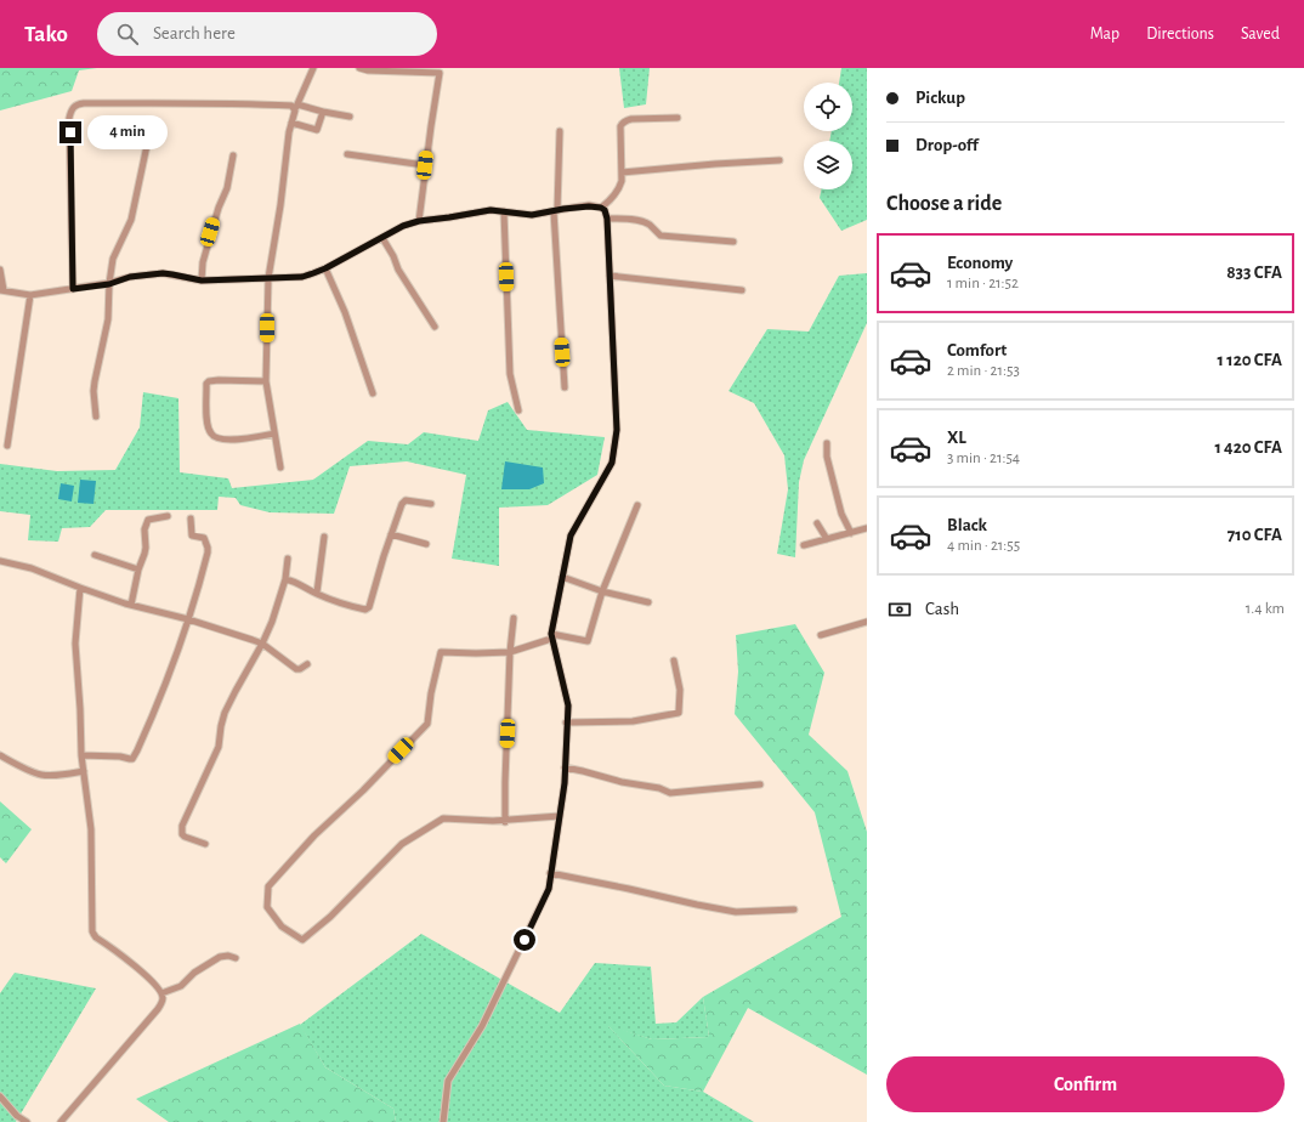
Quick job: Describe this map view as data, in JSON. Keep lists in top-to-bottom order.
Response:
{
  "page": {
    "header": "Tako",
    "search": "Search here",
    "nav": ["Map", "Directions", "Saved"],
    "banner": ["Pickup", "Drop-off"],
    "bubble": "4 min",
    "heading": "Choose a ride",
    "list": [
      {
        "name": "Economy",
        "note": "1 min · 21:52",
        "value": "833 CFA"
      },
      {
        "name": "Comfort",
        "note": "2 min · 21:53",
        "value": "1 120 CFA"
      },
      {
        "name": "XL",
        "note": "3 min · 21:54",
        "value": "1 420 CFA"
      },
      {
        "name": "Black",
        "note": "4 min · 21:55",
        "value": "710 CFA"
      }
    ],
    "pay": ["Cash", "1.4 km"],
    "buttons": "Confirm"
  }
}
